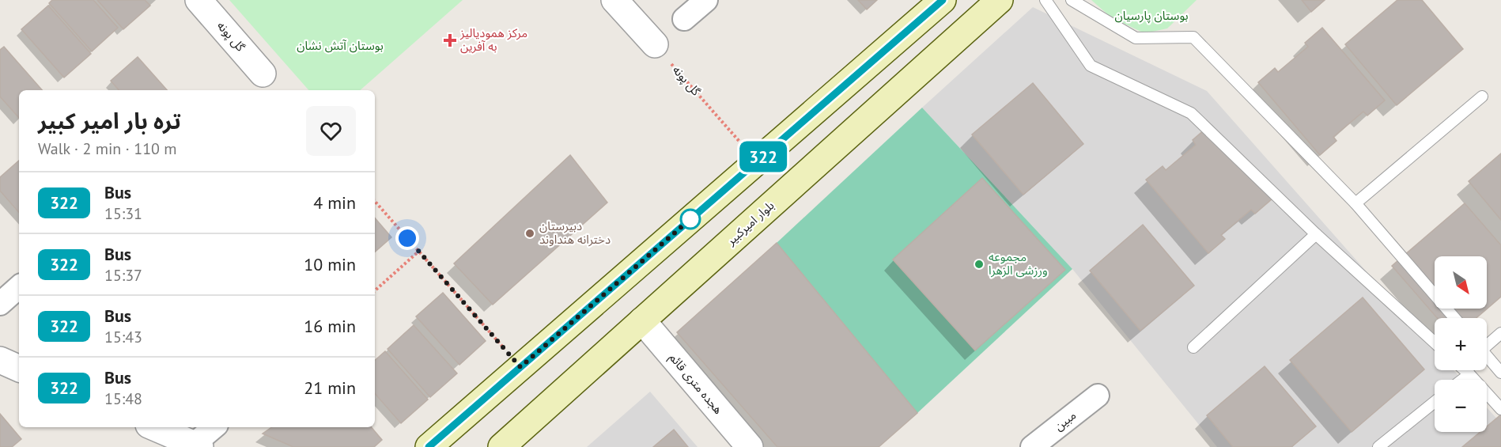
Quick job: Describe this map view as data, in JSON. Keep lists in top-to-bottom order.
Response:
{
  "streets": {
    "main road": ["بلوار امیرکبیر"],
    "street": ["گل پونه", "هجده متری قائم", "مبین"]
  },
  "crossings": [
    ["بلوار امیرکبیر", "هجده متری قائم"]
  ],
  "parks": ["بوستان پارسیان", "بوستان آتش نشان"],
  "places": {
    "health": ["مرکز همودیالیز به آفرین"],
    "other": ["دبیرستان دخترانه هنداوند", "مجموعه ورزشی الزهرا"]
  },
  "lines": ["bus line 322"],
  "north": "bottom right",
  "page": {
    "on_map": "322",
    "heading": ["تره بار امیر کبیر", "Walk · 2 min · 110 m"],
    "list": [
      {
        "mark": "322",
        "name": "Bus",
        "note": "15:31",
        "value": "4 min"
      },
      {
        "mark": "322",
        "name": "Bus",
        "note": "15:37",
        "value": "10 min"
      },
      {
        "mark": "322",
        "name": "Bus",
        "note": "15:43",
        "value": "16 min"
      },
      {
        "mark": "322",
        "name": "Bus",
        "note": "15:48",
        "value": "21 min"
      }
    ],
    "map_buttons": ["+", "−"]
  }
}
